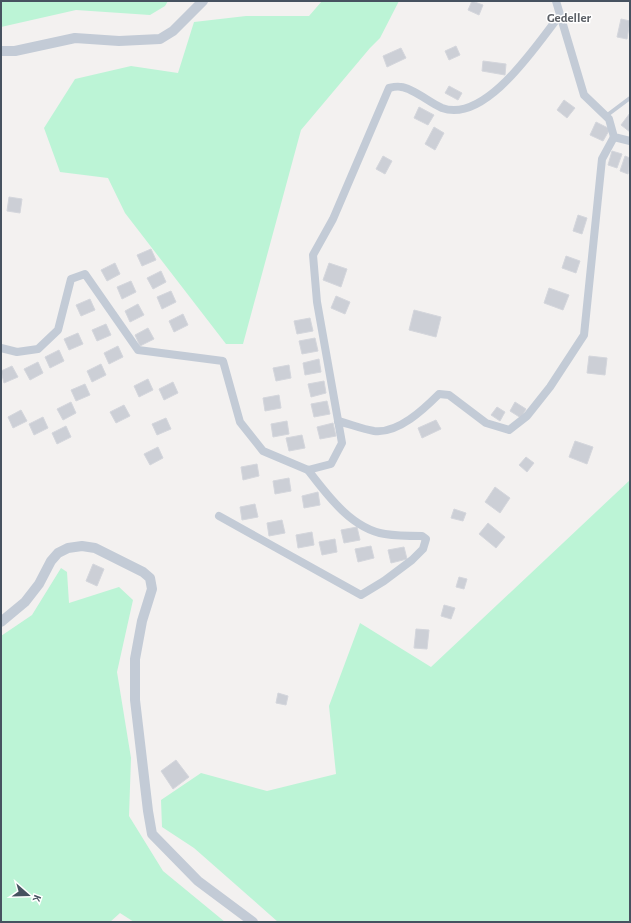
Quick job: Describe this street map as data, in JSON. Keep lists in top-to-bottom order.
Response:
{
  "districts": ["Gedeller"],
  "north": "right"
}
